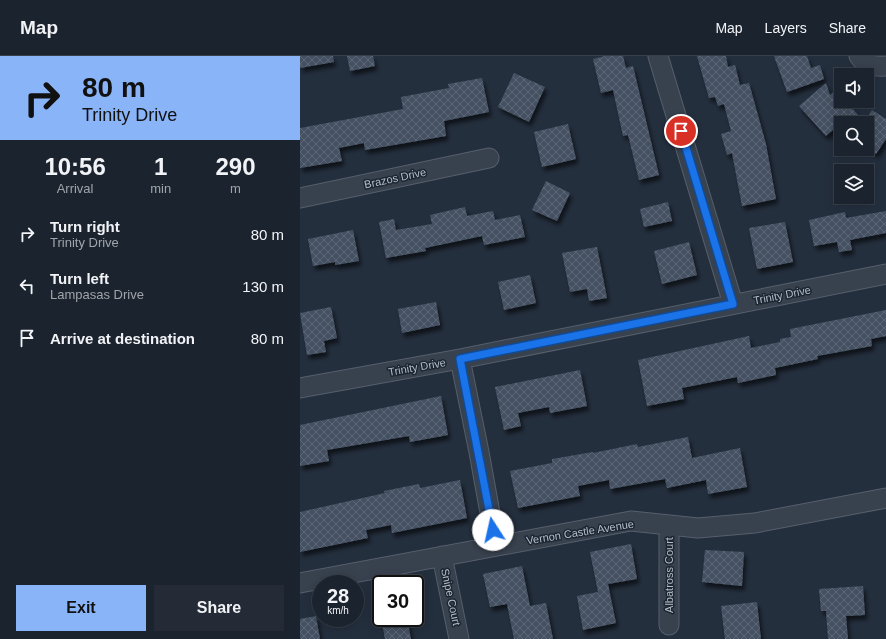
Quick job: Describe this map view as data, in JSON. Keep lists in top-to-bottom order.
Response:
{
  "streets": {
    "street": [
      "Brazos Drive",
      "Trinity Drive",
      "Vernon Castle Avenue",
      "Albatross Court",
      "Snipe Court"
    ]
  },
  "crossings": [
    ["Vernon Castle Avenue", "Albatross Court"],
    ["Vernon Castle Avenue", "Snipe Court"]
  ],
  "page": {
    "header": "Map",
    "nav": ["Map", "Layers", "Share"],
    "turn": ["80 m", "Trinity Drive"],
    "eta": [
      "10:56",
      "Arrival",
      "1",
      "min",
      "290",
      "m"
    ],
    "list": [
      {
        "name": "Turn right",
        "note": "Trinity Drive",
        "value": "80 m"
      },
      {
        "name": "Turn left",
        "note": "Lampasas Drive",
        "value": "130 m"
      },
      {
        "name": "Arrive at destination",
        "value": "80 m"
      }
    ],
    "speed": "28 km/h",
    "limit": "30",
    "buttons": ["Exit", "Share"]
  }
}
